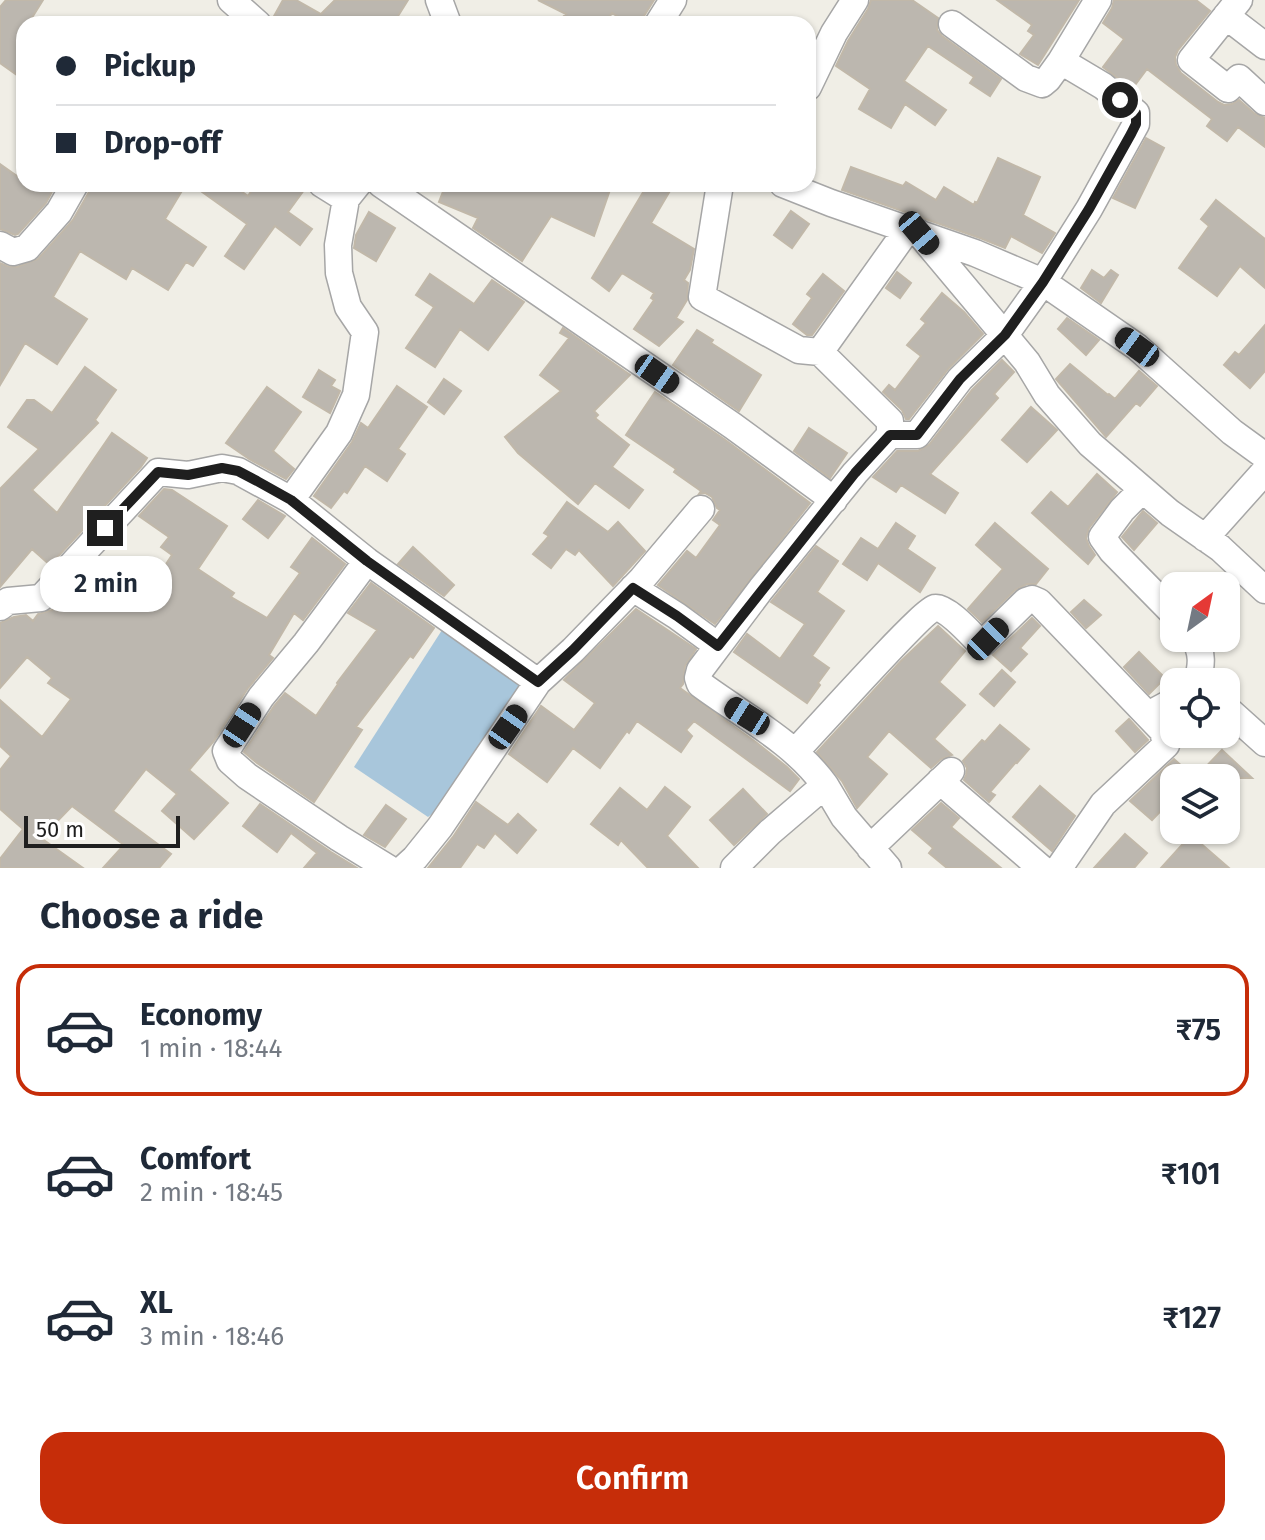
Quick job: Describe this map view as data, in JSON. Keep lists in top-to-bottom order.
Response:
{
  "scale_bar": "50 m",
  "north": "top right",
  "page": {
    "banner": ["Pickup", "Drop-off"],
    "bubble": "2 min",
    "scale": "50 m",
    "heading": "Choose a ride",
    "list": [
      {
        "name": "Economy",
        "note": "1 min · 18:44",
        "value": "₹75"
      },
      {
        "name": "Comfort",
        "note": "2 min · 18:45",
        "value": "₹101"
      },
      {
        "name": "XL",
        "note": "3 min · 18:46",
        "value": "₹127"
      }
    ],
    "buttons": "Confirm"
  }
}
